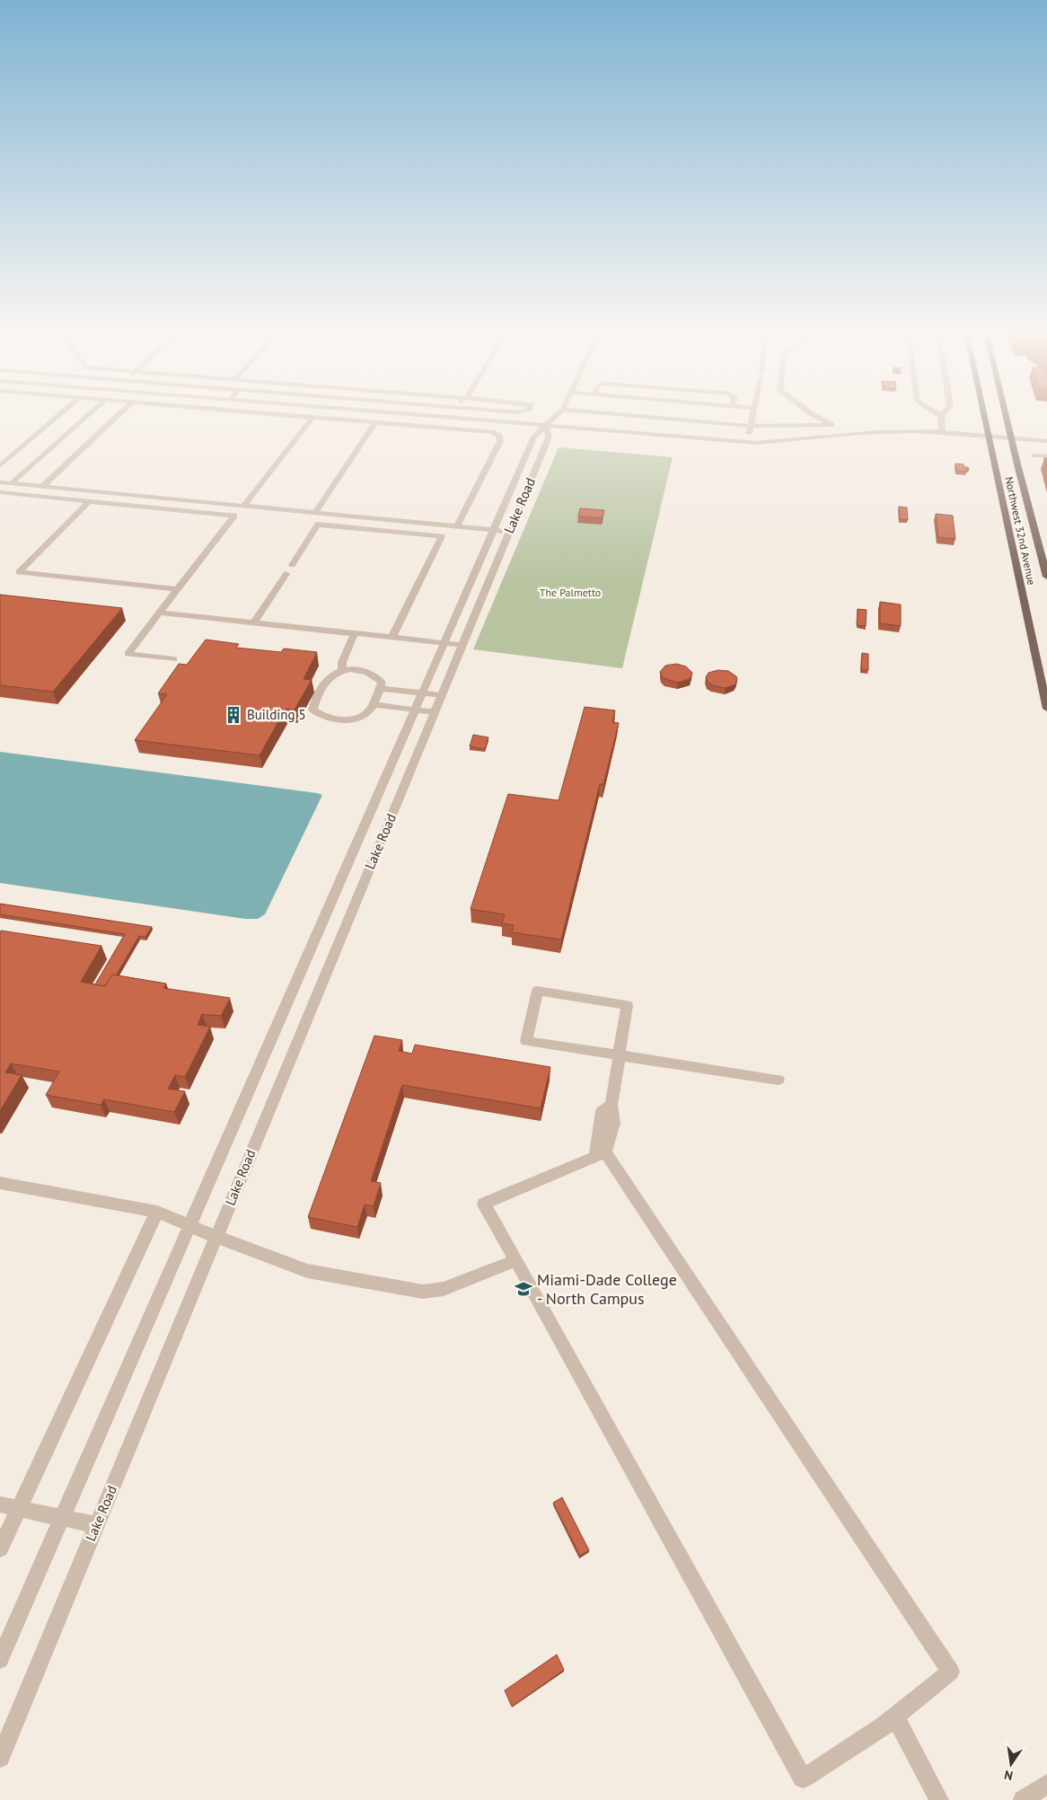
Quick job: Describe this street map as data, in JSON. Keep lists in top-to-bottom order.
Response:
{
  "streets": {
    "main road": ["Northwest 32nd Avenue"],
    "street": ["Lake Road"]
  },
  "parks": ["The Palmetto"],
  "places": {
    "building": ["Building 5"],
    "school or university": ["Miami-Dade College - North Campus"]
  },
  "north": "bottom"
}
